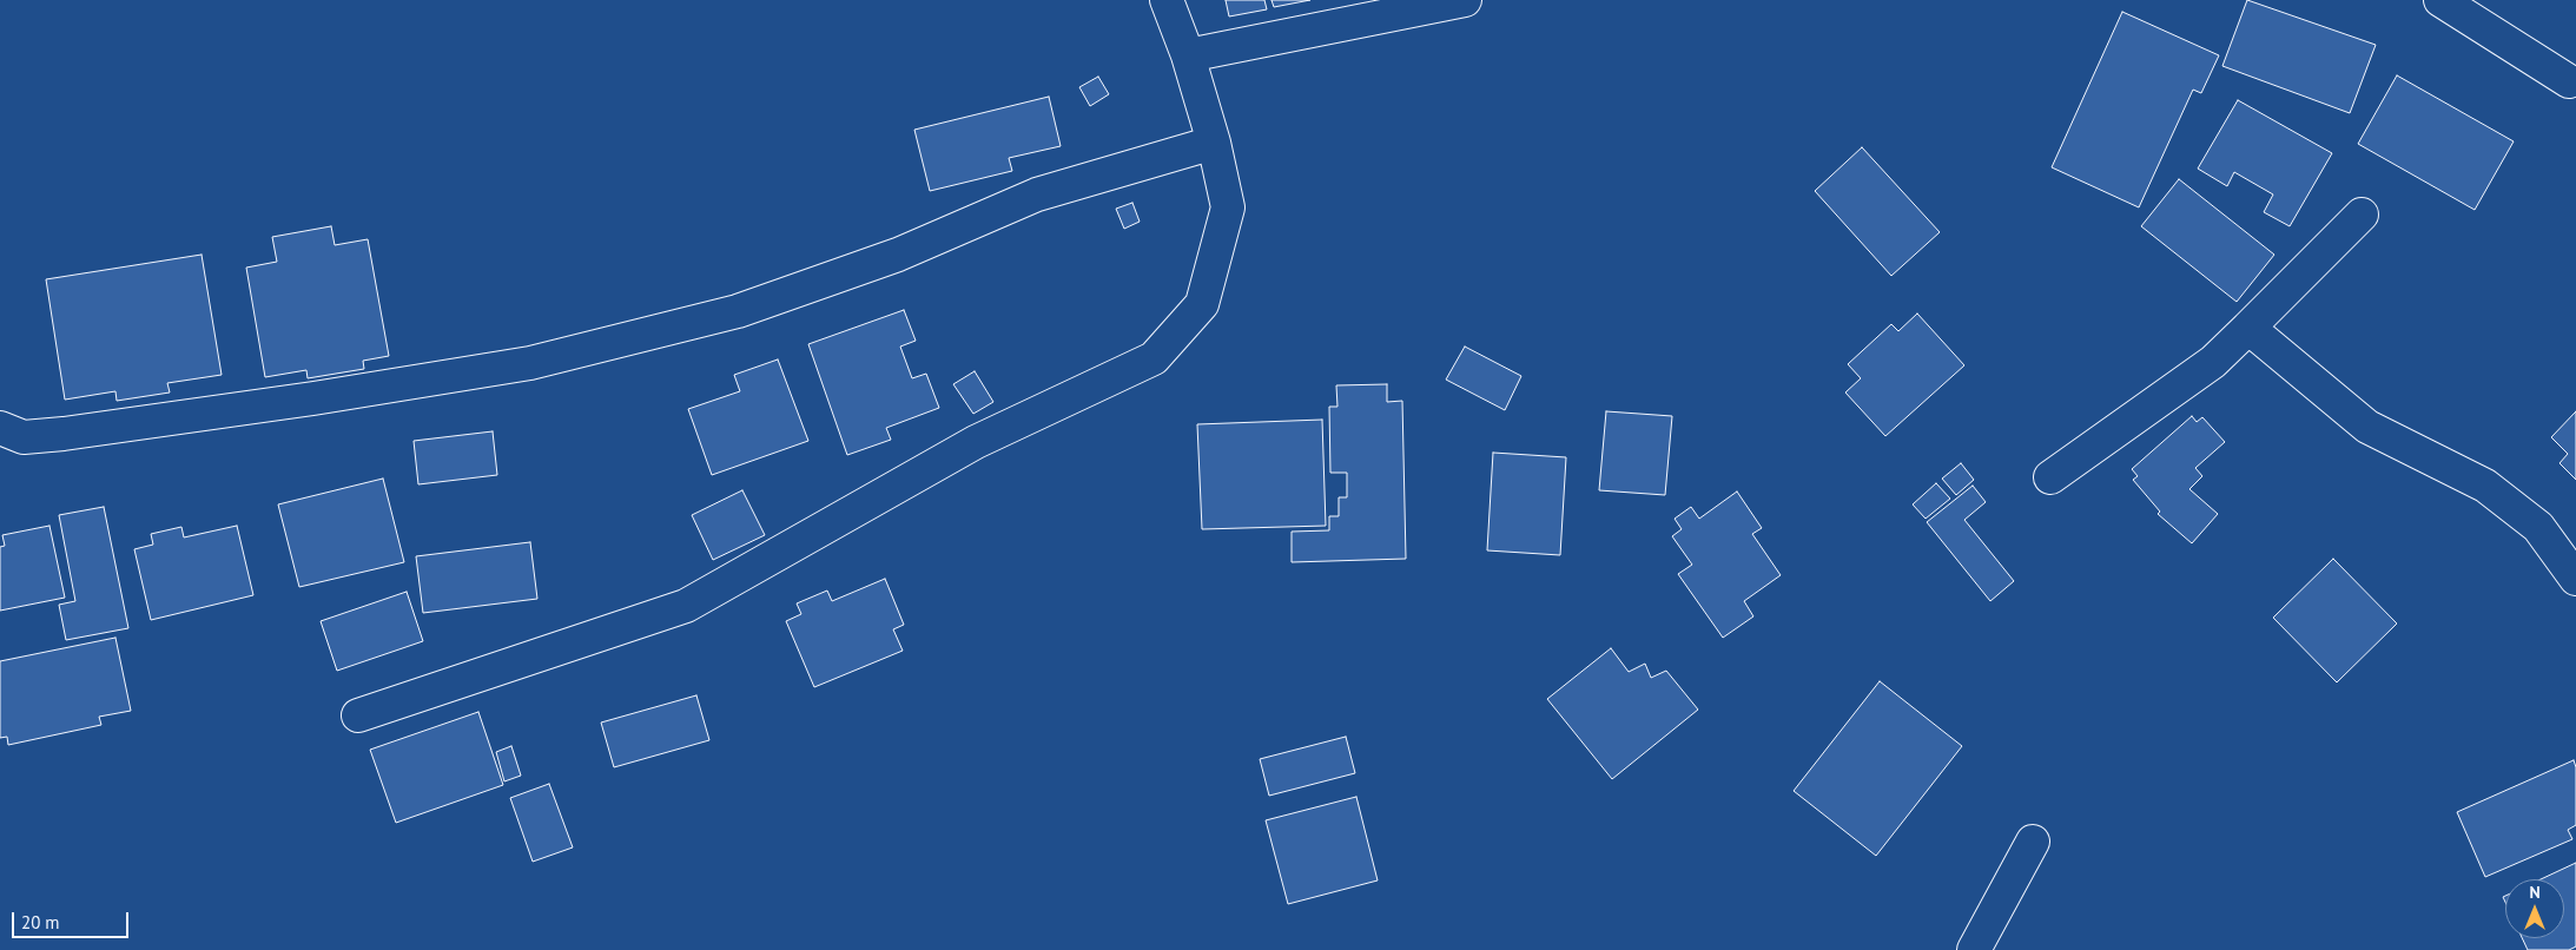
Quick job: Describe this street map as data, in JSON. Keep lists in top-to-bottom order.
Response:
{
  "scale_bar": "20 m",
  "north": "top"
}
